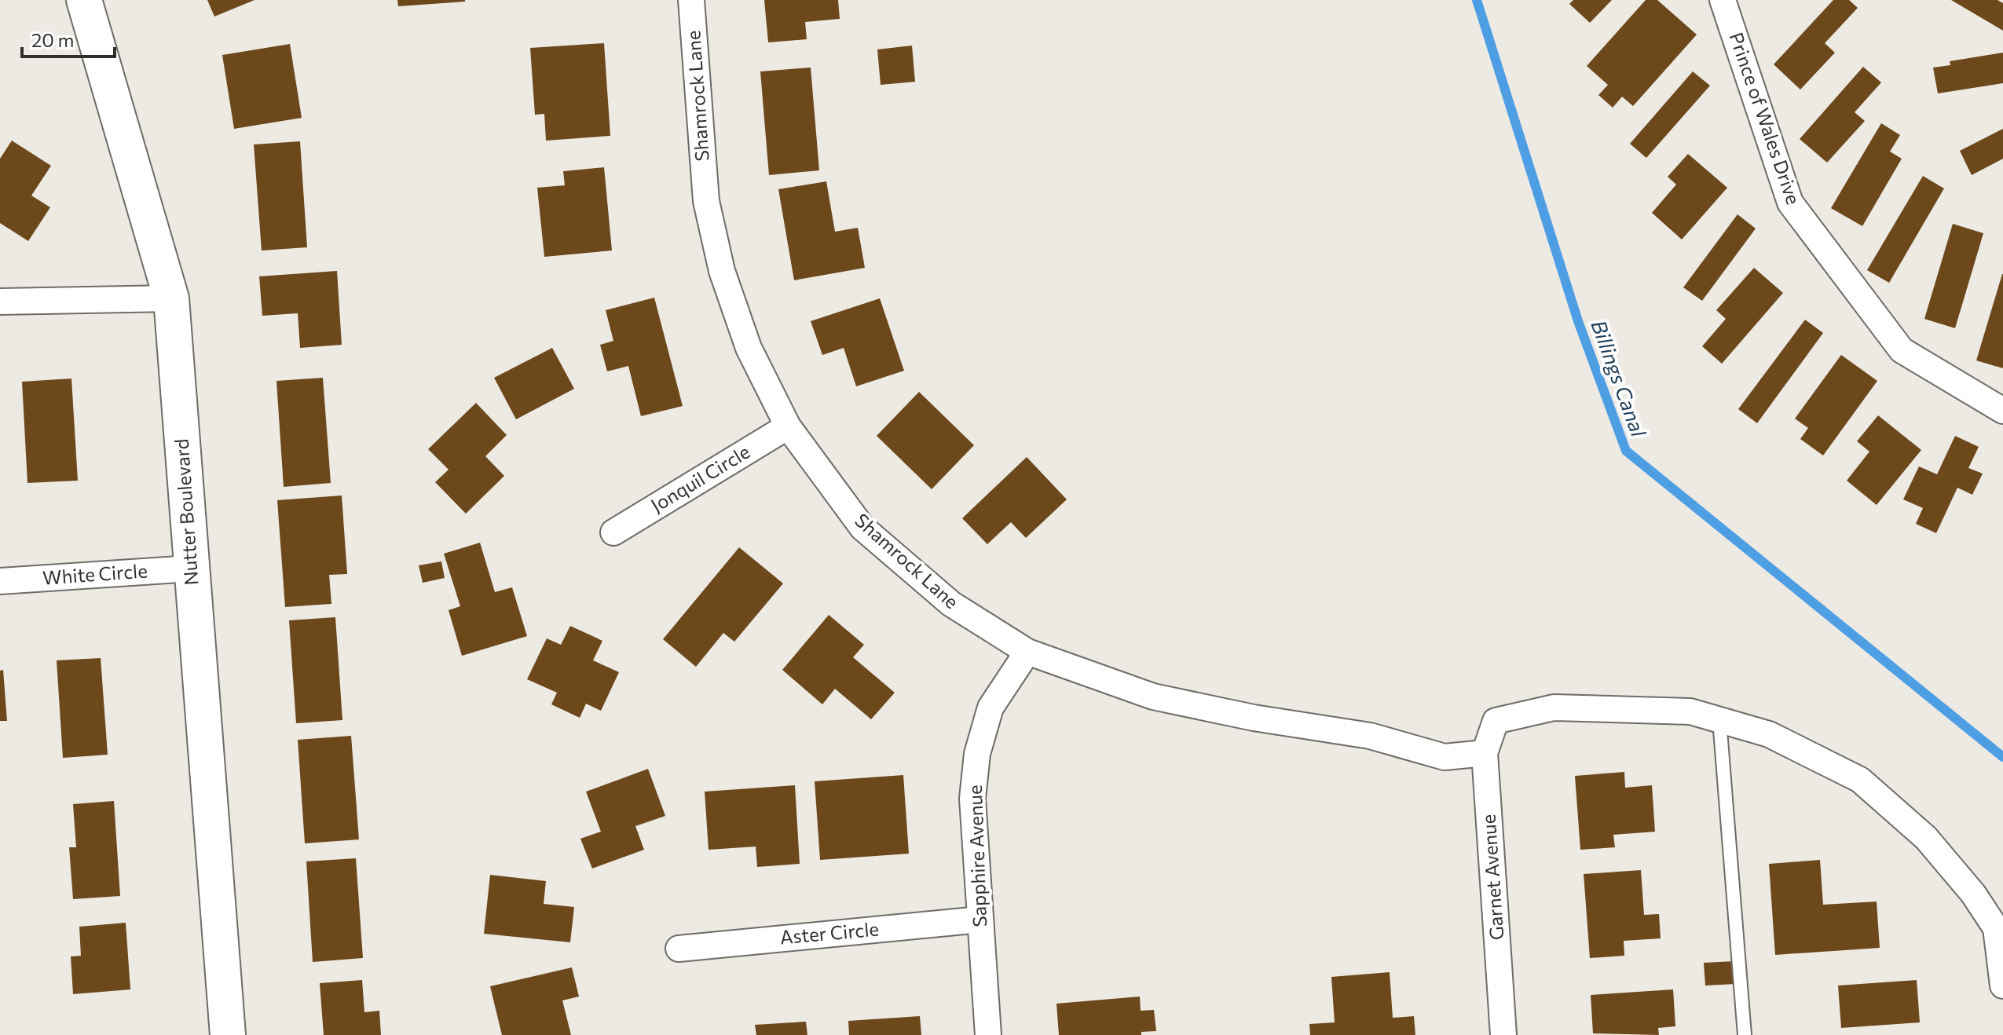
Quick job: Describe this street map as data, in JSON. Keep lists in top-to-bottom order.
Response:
{
  "streets": {
    "street": [
      "Shamrock Lane",
      "Prince of Wales Drive",
      "Jonquil Circle",
      "Nutter Boulevard",
      "White Circle",
      "Sapphire Avenue",
      "Garnet Avenue",
      "Aster Circle"
    ]
  },
  "crossings": [
    ["Shamrock Lane", "Jonquil Circle"],
    ["Shamrock Lane", "Sapphire Avenue"],
    ["Shamrock Lane", "Garnet Avenue"],
    ["Nutter Boulevard", "White Circle"],
    ["Sapphire Avenue", "Aster Circle"]
  ],
  "water": ["Billings Canal"],
  "scale_bar": "20 m"
}
